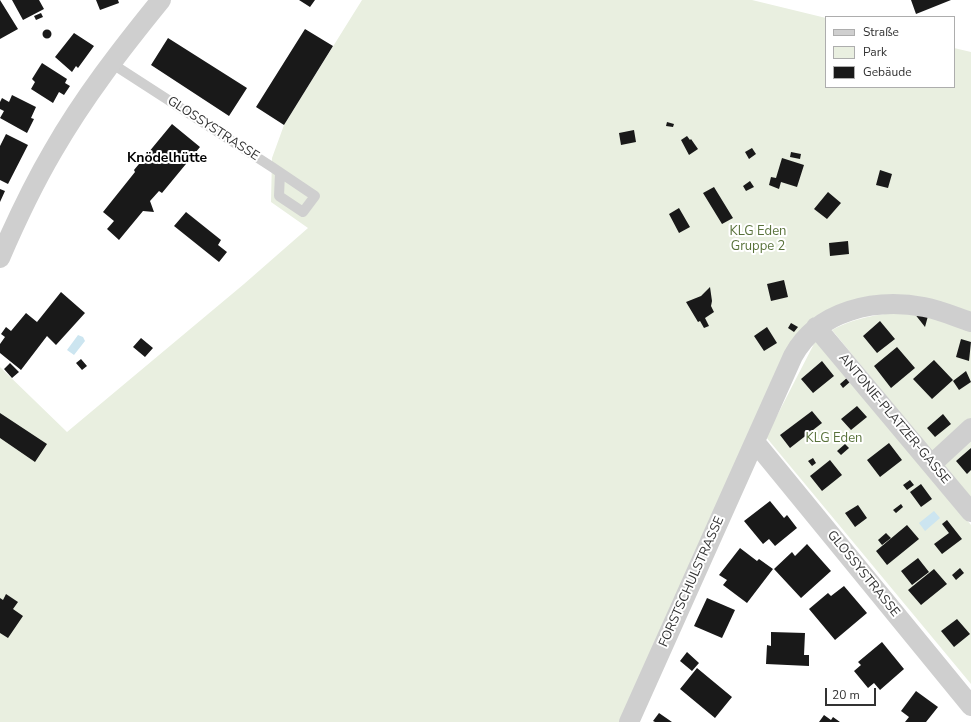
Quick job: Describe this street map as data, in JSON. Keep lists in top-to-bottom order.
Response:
{
  "streets": {
    "street": ["GLOSSYSTRASSE", "ANTONIE-PLATZER-GASSE", "FORSTSCHULSTRASSE"]
  },
  "crossings": [
    ["GLOSSYSTRASSE", "FORSTSCHULSTRASSE"],
    ["ANTONIE-PLATZER-GASSE", "FORSTSCHULSTRASSE"]
  ],
  "districts": ["Knödelhütte"],
  "parks": ["KLG Eden Gruppe 2", "KLG Eden"],
  "legend": ["Straße", "Park", "Gebäude"],
  "scale_bar": "20 m"
}
